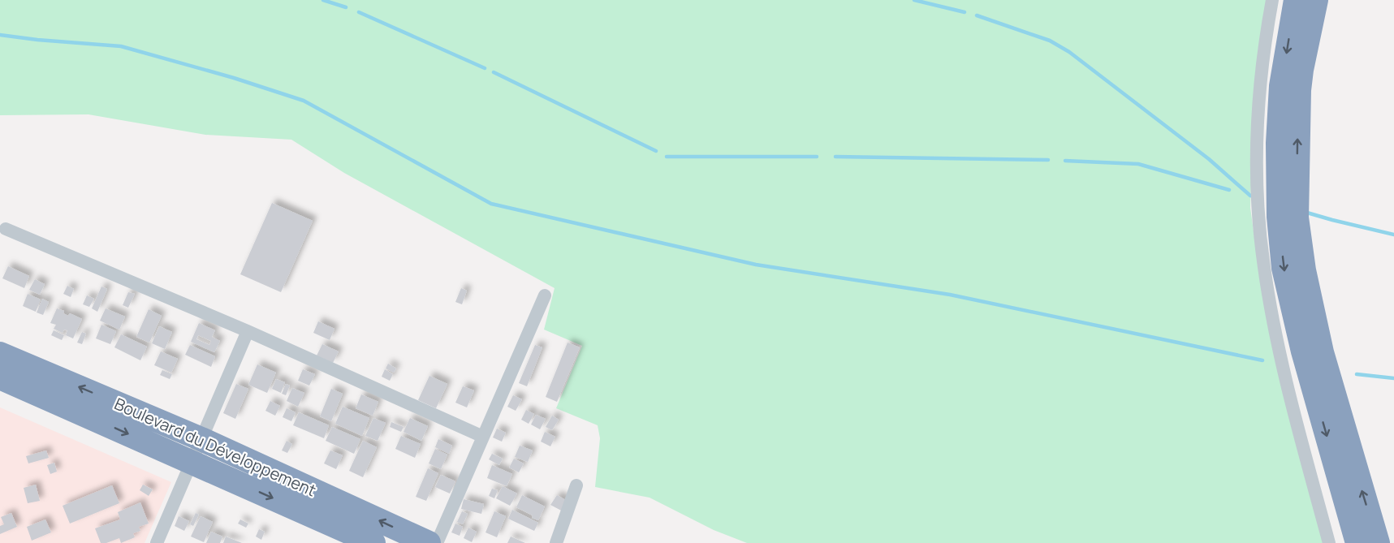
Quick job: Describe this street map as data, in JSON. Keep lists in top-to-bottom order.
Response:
{
  "streets": {
    "highway": ["Boulevard du Développement"]
  }
}
